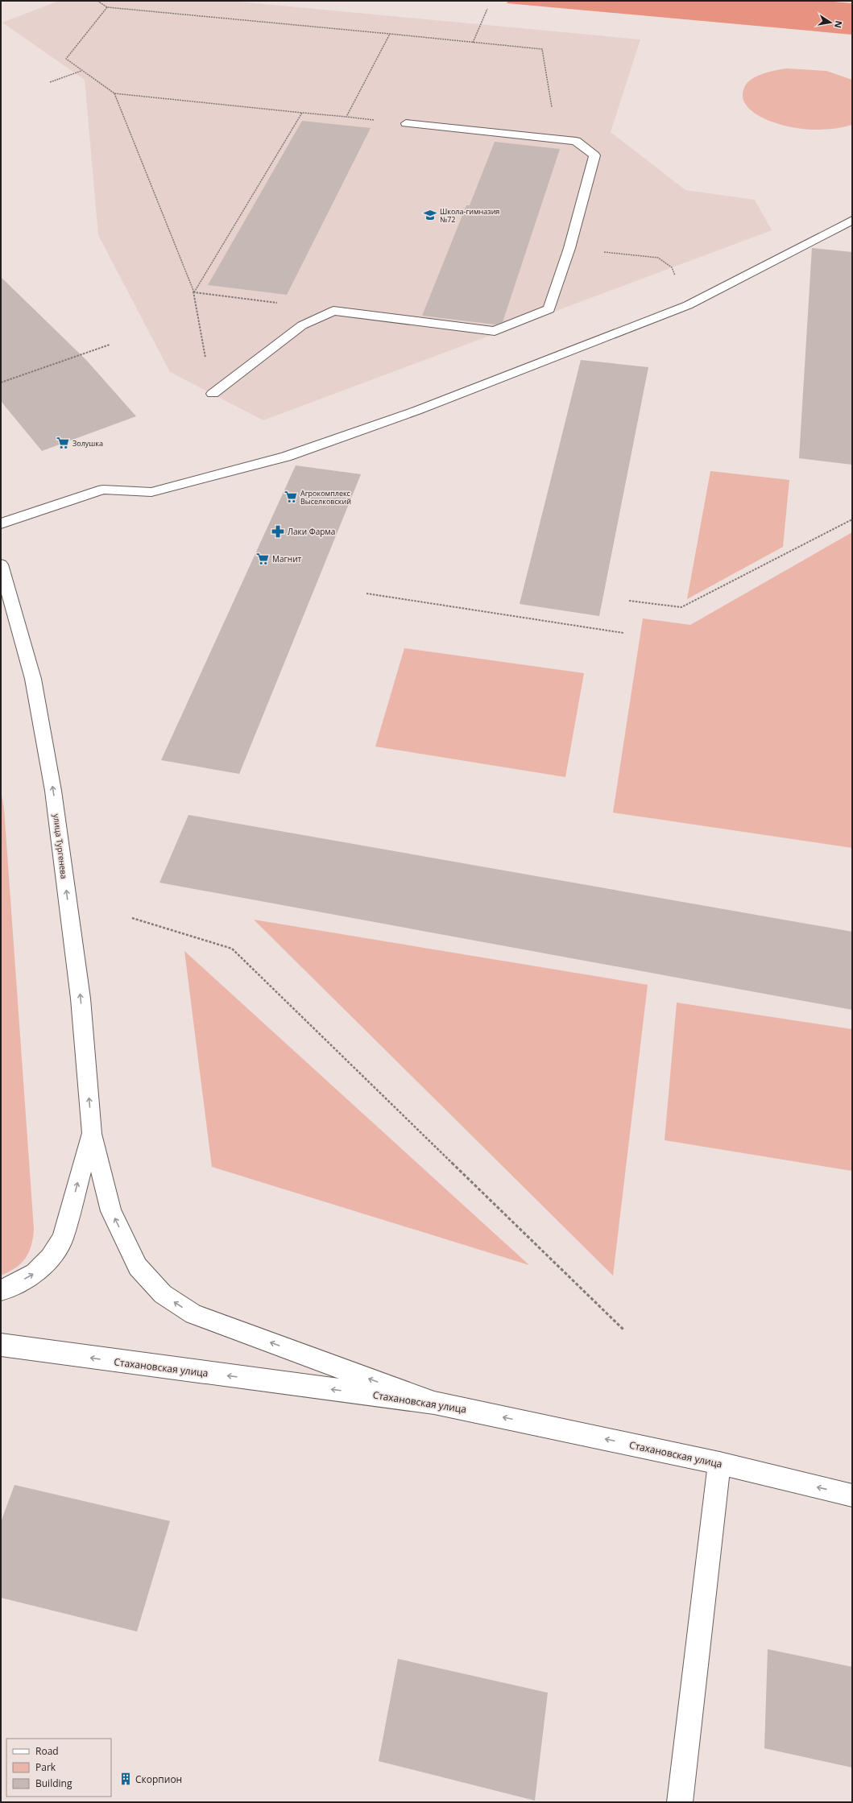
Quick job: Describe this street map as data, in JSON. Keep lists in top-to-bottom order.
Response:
{
  "streets": {
    "main road": ["улица Тургенева", "Стахановская улица"]
  },
  "one_way": ["улица Тургенева", "Стахановская улица"],
  "places": {
    "school or university": ["Школа-гимназия №72"],
    "supermarket": ["Золушка", "Агрокомплекс Выселковский", "Магнит"],
    "pharmacy": ["Лаки Фарма"],
    "building": ["Скорпион"]
  },
  "legend": ["Road", "Park", "Building"],
  "north": "right"
}
